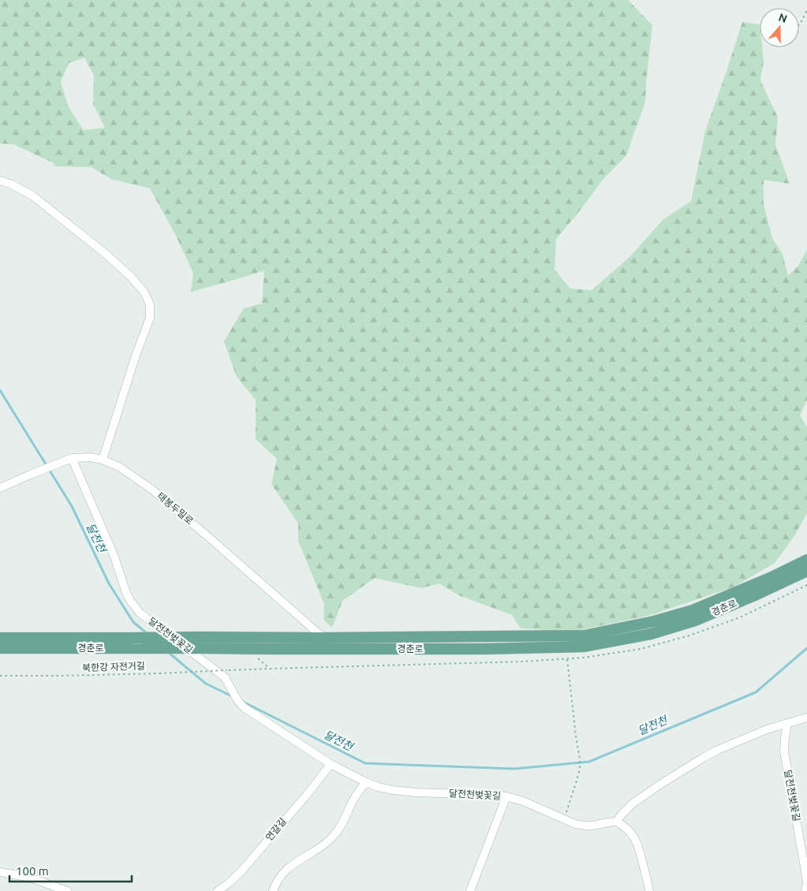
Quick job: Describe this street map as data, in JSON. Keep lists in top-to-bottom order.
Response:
{
  "streets": {
    "main road": ["경춘로"],
    "street": ["태봉두밀로", "달전천벚꽃길", "연갈길"],
    "path": ["북한강 자전거길"]
  },
  "crossings": [
    ["태봉두밀로", "경춘로"],
    ["태봉두밀로", "달전천벚꽃길"],
    ["달전천벚꽃길", "북한강 자전거길"],
    ["달전천벚꽃길", "연갈길"]
  ],
  "water": ["달전천"],
  "scale_bar": "100 m",
  "north": "top"
}
